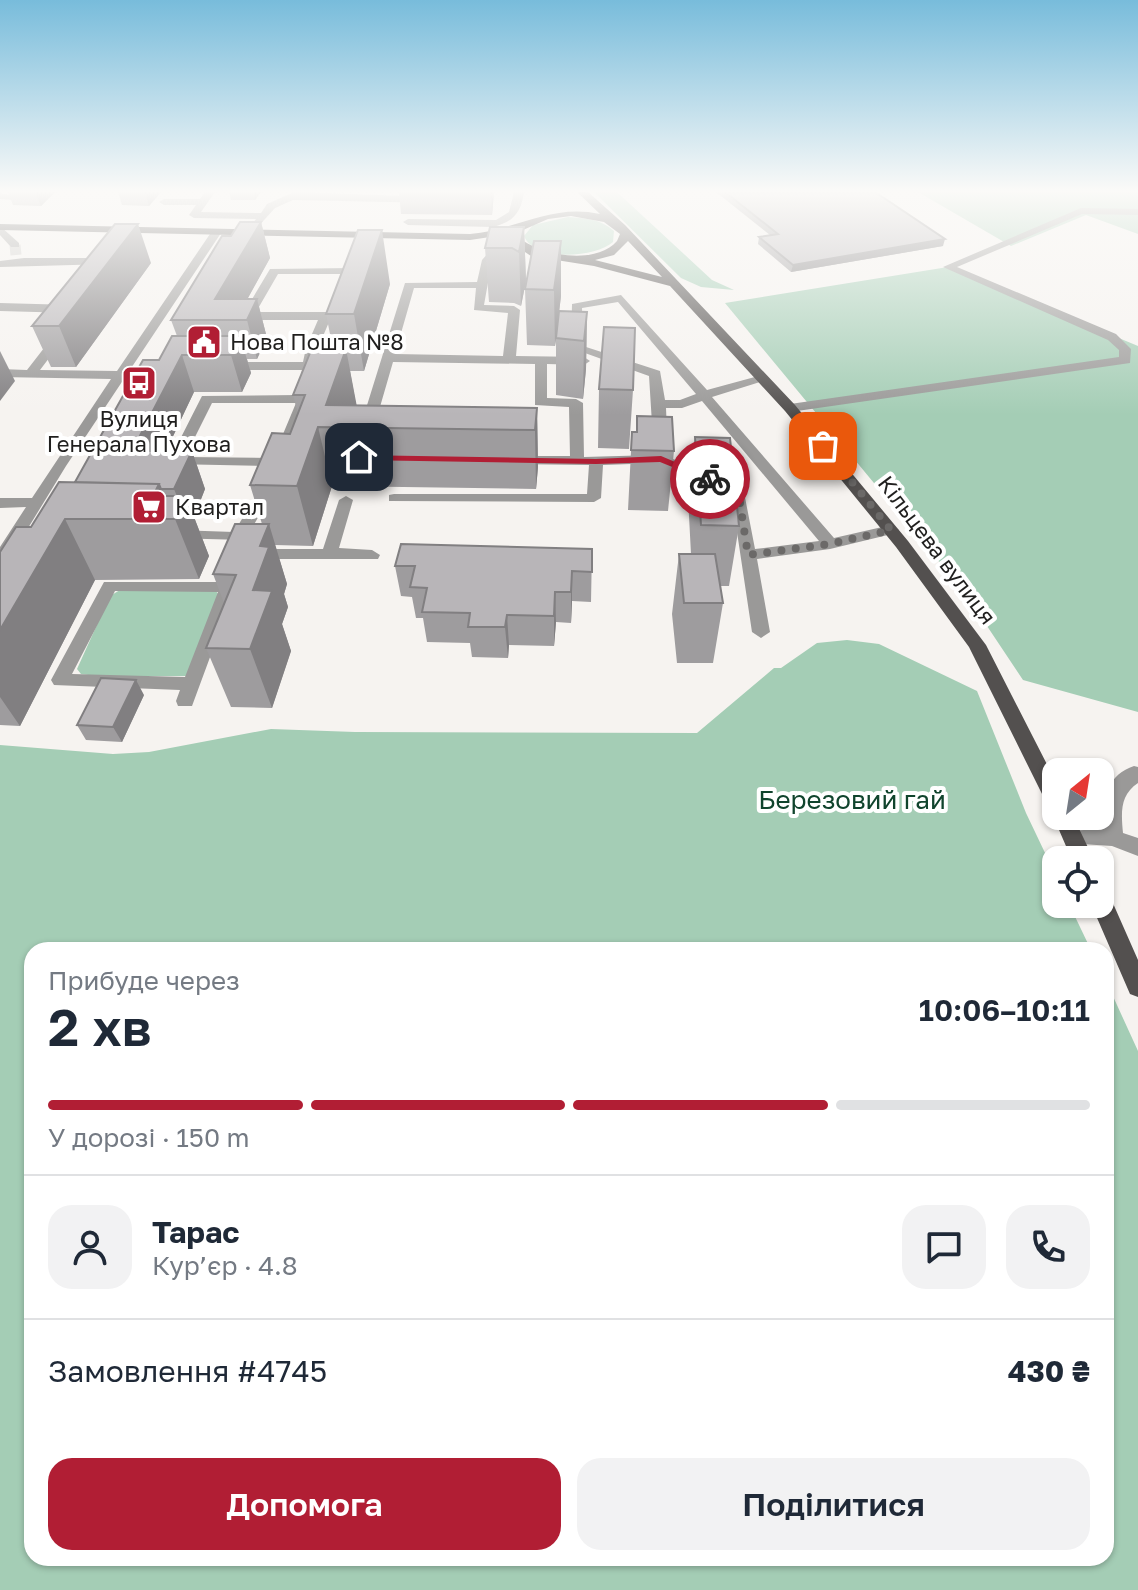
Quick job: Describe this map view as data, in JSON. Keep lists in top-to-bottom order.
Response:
{
  "streets": {
    "main road": ["Кільцева вулиця"]
  },
  "parks": ["Березовий гай"],
  "places": {
    "public building": ["Нова Пошта №8"],
    "bus stop": ["Вулиця Генерала Пухова"],
    "supermarket": ["Квартал"]
  },
  "north": "top right",
  "page": {
    "heading": ["2 хв", "Прибуде через", "10:06–10:11"],
    "panel": [
      "Тарас",
      "Кур’єр · 4.8",
      "Замовлення #4745",
      "430 ₴"
    ],
    "bar": "У дорозі · 150 m",
    "buttons": ["Допомога", "Поділитися"]
  }
}
